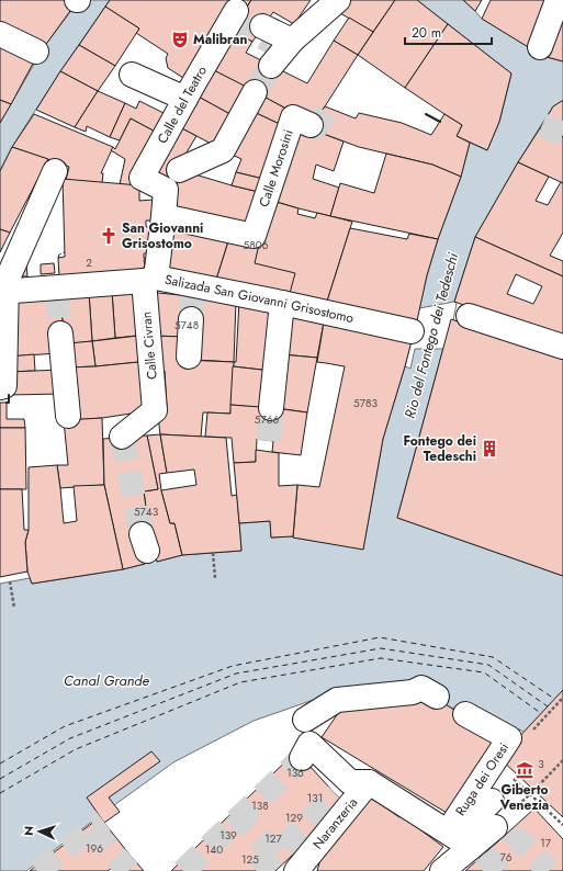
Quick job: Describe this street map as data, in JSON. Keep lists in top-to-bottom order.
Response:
{
  "streets": {
    "street": [
      "Calle del Teatro",
      "Calle Morosini",
      "Salizada San Giovanni Grisostomo",
      "Calle Civran",
      "Ruga dei Oresi",
      "Naranzeria"
    ]
  },
  "crossings": [
    ["Calle del Teatro", "Calle Civran"],
    ["Calle Morosini", "Calle Civran"],
    ["Salizada San Giovanni Grisostomo", "Calle Civran"],
    ["Ruga dei Oresi", "Naranzeria"]
  ],
  "water": ["Rio del Fontego dei Tedeschi", "Canal Grande"],
  "places": {
    "theatre": ["Malibran"],
    "church": ["San Giovanni Grisostomo"],
    "building": ["Fontego dei Tedeschi"],
    "museum": ["Giberto Venezia"]
  },
  "house_numbers": [
    "5806",
    "2",
    "5748",
    "5783",
    "5766",
    "5743",
    "3",
    "136",
    "131",
    "138",
    "129",
    "139",
    "127",
    "17",
    "196",
    "140",
    "76",
    "125"
  ],
  "scale_bar": "20 m",
  "north": "left"
}
